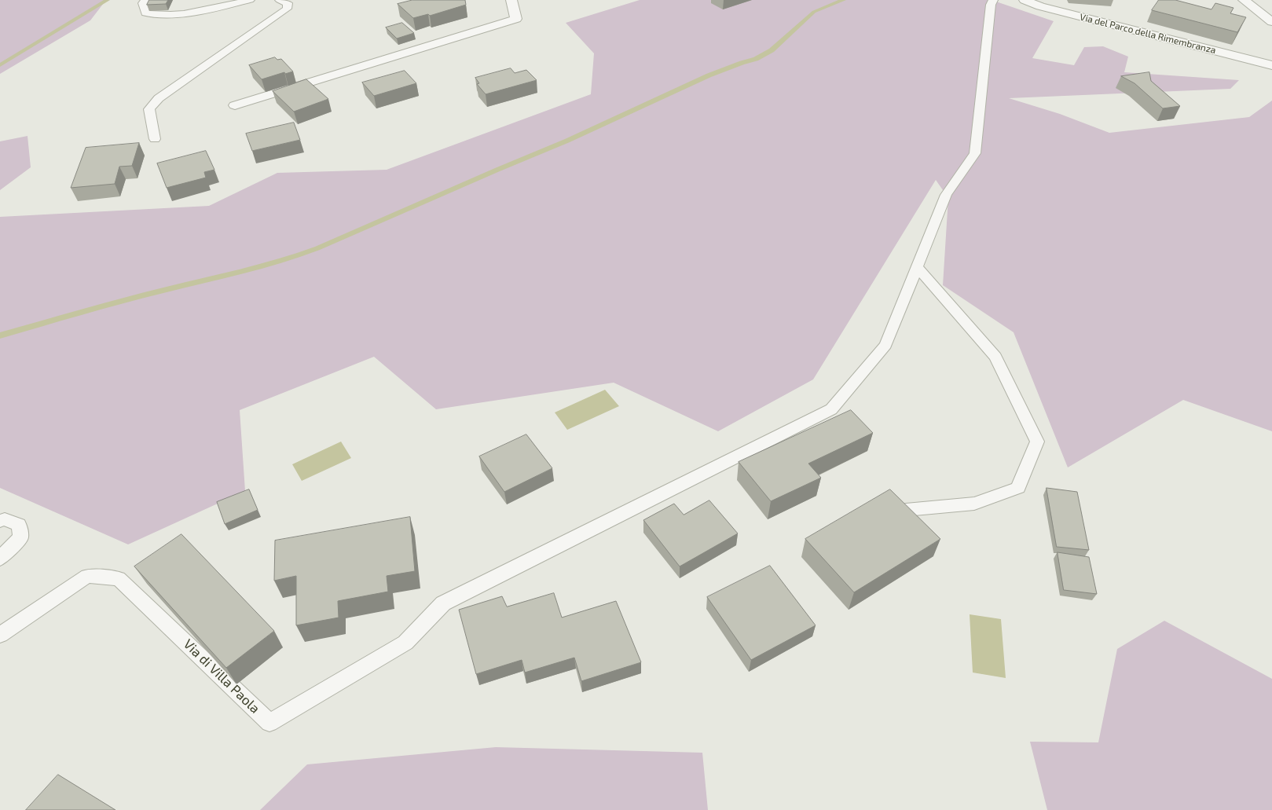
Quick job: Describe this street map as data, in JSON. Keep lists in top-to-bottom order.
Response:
{
  "streets": {
    "street": ["Via del Parco della Rimembranza"],
    "lane": ["Via di Villa Paola"]
  }
}
